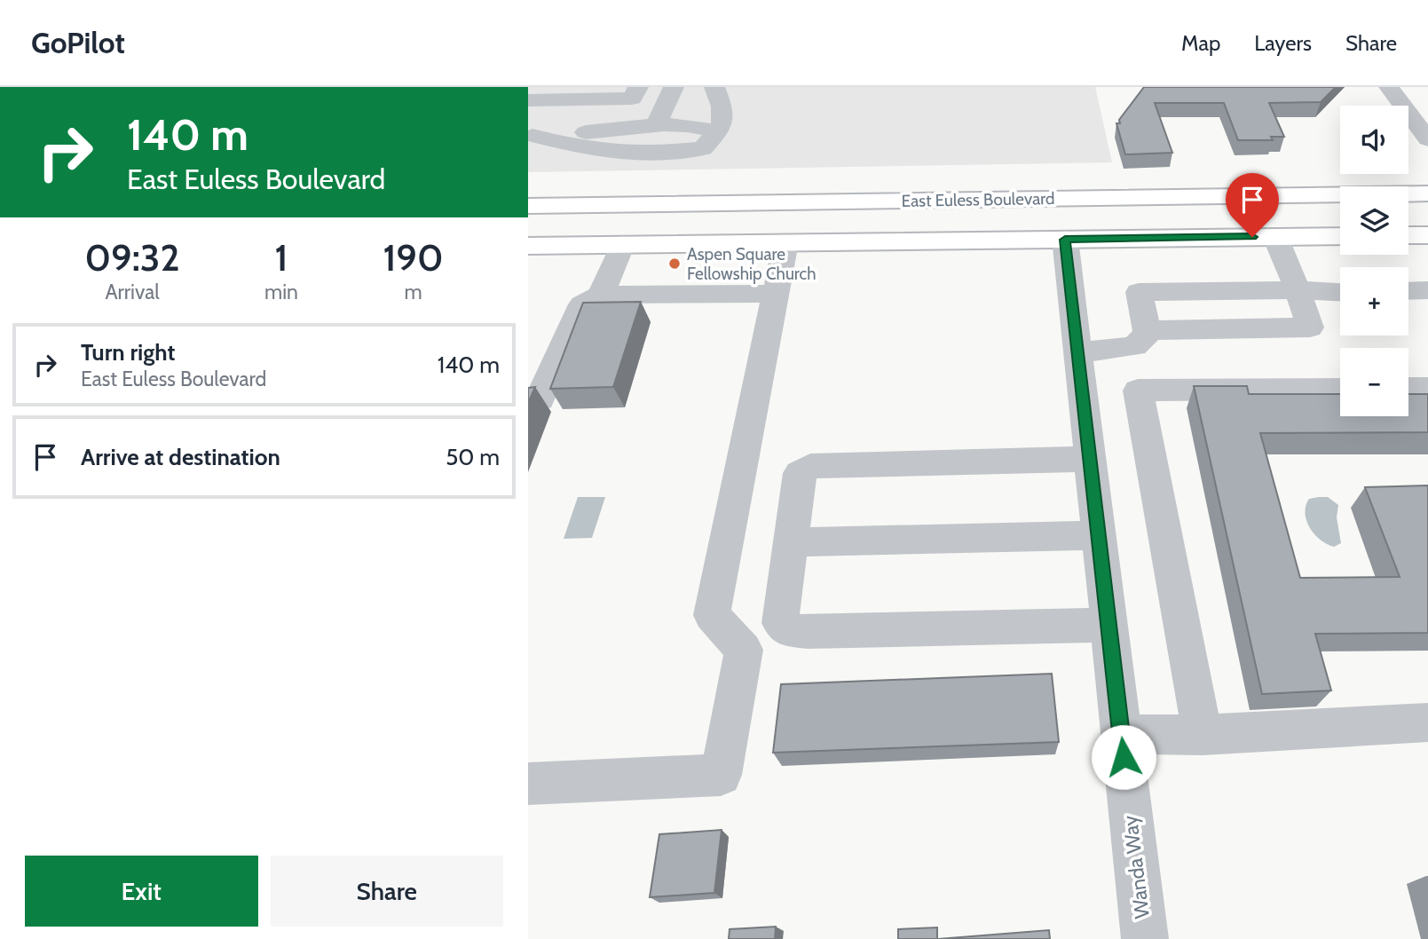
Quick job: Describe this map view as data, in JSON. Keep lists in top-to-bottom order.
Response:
{
  "streets": {
    "main road": ["East Euless Boulevard"],
    "street": ["Wanda Way"]
  },
  "crossings": [
    ["East Euless Boulevard", "Wanda Way"]
  ],
  "places": ["Aspen Square Fellowship Church"],
  "page": {
    "header": "GoPilot",
    "nav": ["Map", "Layers", "Share"],
    "turn": ["140 m", "East Euless Boulevard"],
    "map_buttons": ["+", "−"],
    "eta": [
      "09:32",
      "Arrival",
      "1",
      "min",
      "190",
      "m"
    ],
    "list": [
      {
        "name": "Turn right",
        "note": "East Euless Boulevard",
        "value": "140 m"
      },
      {
        "name": "Arrive at destination",
        "value": "50 m"
      }
    ],
    "buttons": ["Exit", "Share"]
  }
}
